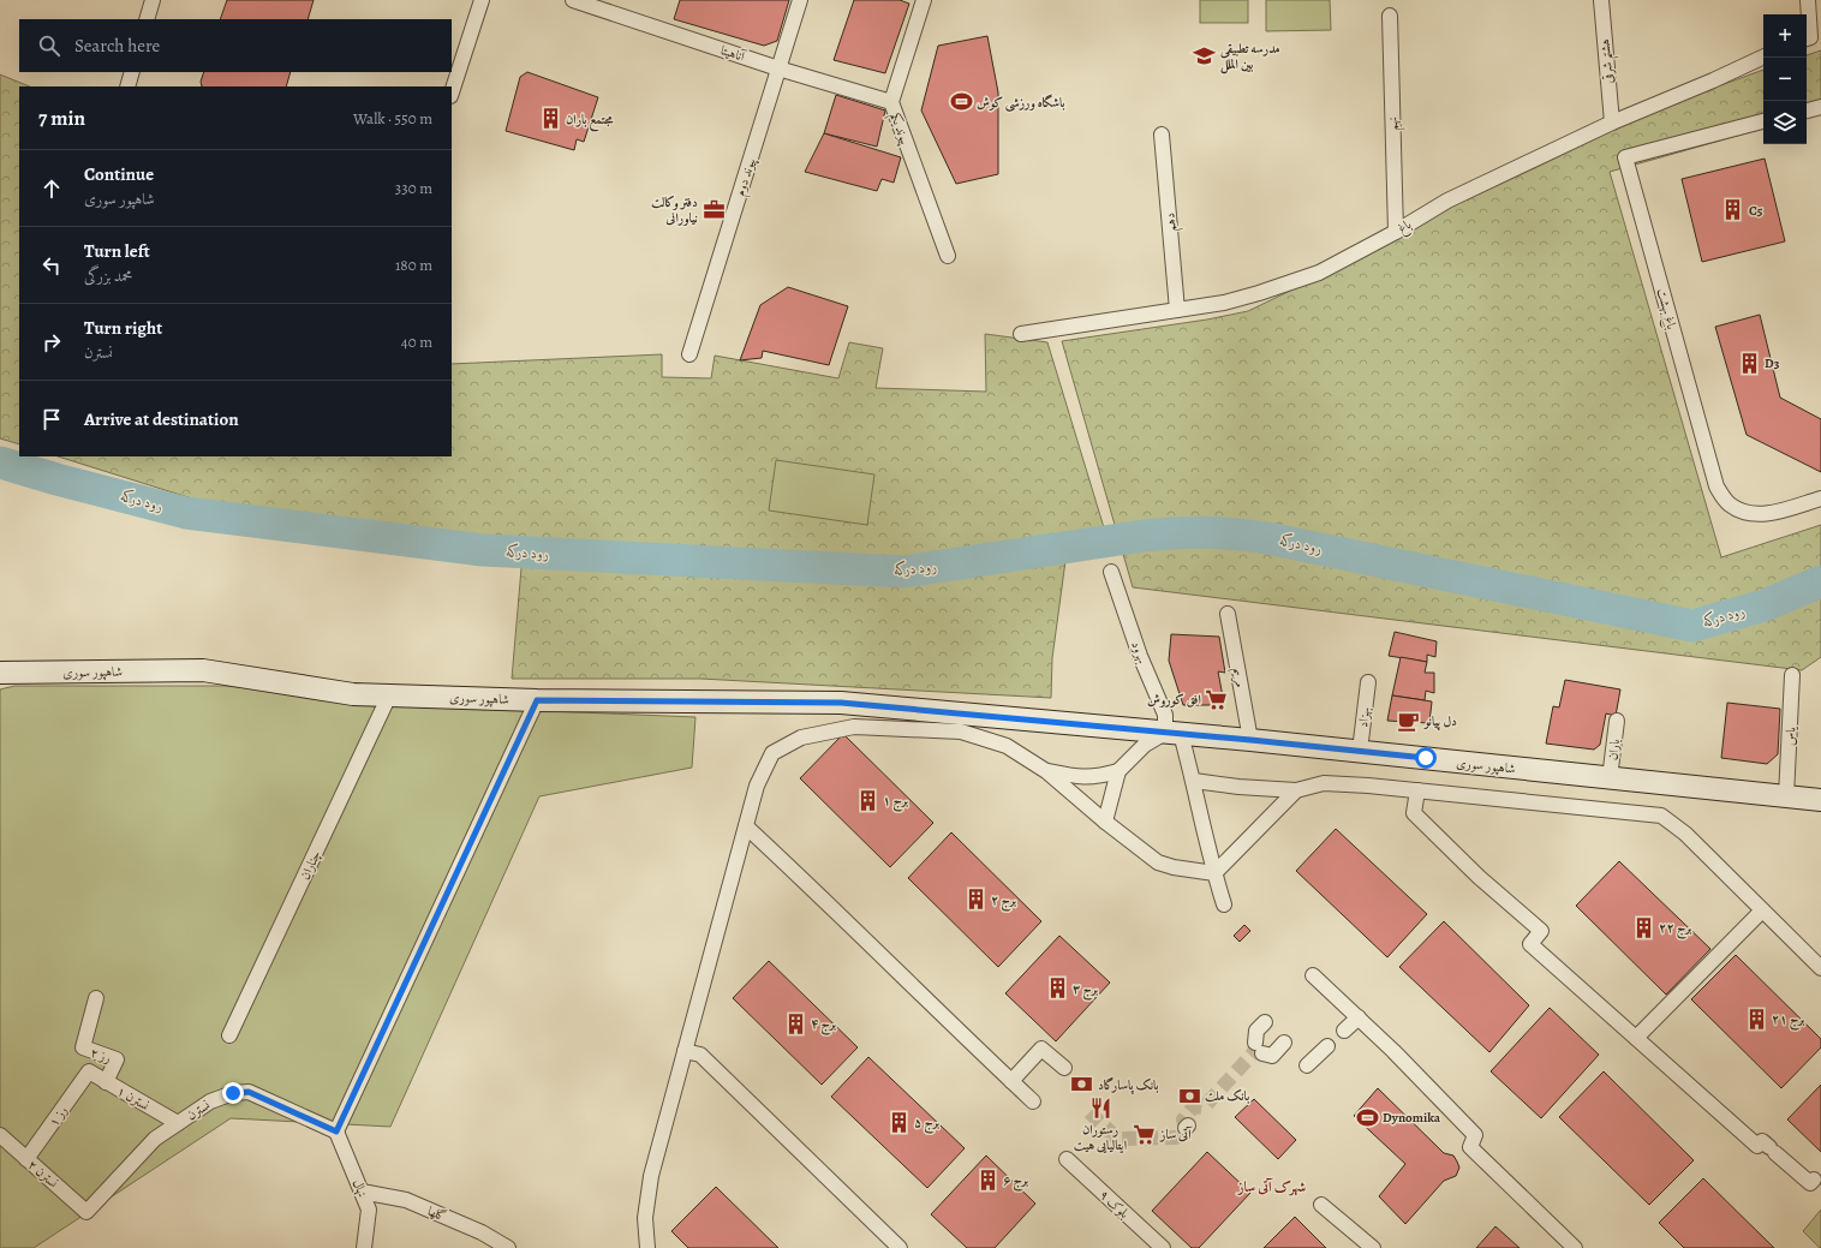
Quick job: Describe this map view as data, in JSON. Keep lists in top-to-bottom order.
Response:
{
  "streets": {
    "street": [
      "آناهیتا",
      "هشتم شرقی",
      "نهم",
      "پیوند یکم",
      "پیوند دوم",
      "دهم",
      "باغ",
      "باغ بهشت",
      "بهرود",
      "شاهپور سوری",
      "مریم",
      "بهزاد",
      "یاس",
      "باران",
      "چناران",
      "رز ۲",
      "نسترن ۱",
      "نسترن",
      "رز ۱",
      "نسترن ۲",
      "نهال",
      "بلوک ۹",
      "گلها"
    ]
  },
  "crossings": [
    ["آناهیتا", "پیوند یکم"],
    ["آناهیتا", "پیوند دوم"],
    ["هشتم شرقی", "باغ"],
    ["نهم", "باغ"],
    ["دهم", "باغ"],
    ["بهرود", "شاهپور سوری"],
    ["شاهپور سوری", "مریم"],
    ["شاهپور سوری", "بهزاد"],
    ["شاهپور سوری", "یاس"],
    ["شاهپور سوری", "باران"],
    ["شاهپور سوری", "چناران"],
    ["رز ۲", "نسترن ۱"],
    ["نسترن ۱", "نسترن"],
    ["نسترن ۱", "رز ۱"],
    ["نسترن", "نسترن ۲"],
    ["نسترن", "نهال"],
    ["رز ۱", "نسترن ۲"],
    ["نهال", "گلها"]
  ],
  "districts": ["شهرک آتی ساز"],
  "water": ["رود درکه"],
  "places": {
    "school or university": ["مدرسه تطبیقی بین الملل"],
    "sports": ["باشگاه ورزشی کوش", "Dynomika"],
    "building": [
      "مجتمع باران",
      "C5",
      "D3",
      "برج ۱",
      "برج ۲",
      "برج ۲۲",
      "برج ۳",
      "برج ۲۱",
      "برج ۴",
      "برج ۵",
      "برج ۶"
    ],
    "office": ["دفتر وکالت نیاورانی"],
    "supermarket": ["افق کوروش", "آتی ساز"],
    "cafe": ["دل پیانو"],
    "bank": ["بانک پاسارگاد", "بانک ملت"],
    "restaurant": ["رستوران ایتالیایی هیت"]
  },
  "page": {
    "map_buttons": ["+", "−"],
    "search": "Search here",
    "heading": ["7 min", "Walk · 550 m"],
    "list": [
      ["Continue", "شاهپور سوری", "330 m"],
      ["Turn left", "محمد بزرگی", "180 m"],
      ["Turn right", "نسترن", "40 m"],
      "Arrive at destination"
    ]
  }
}
